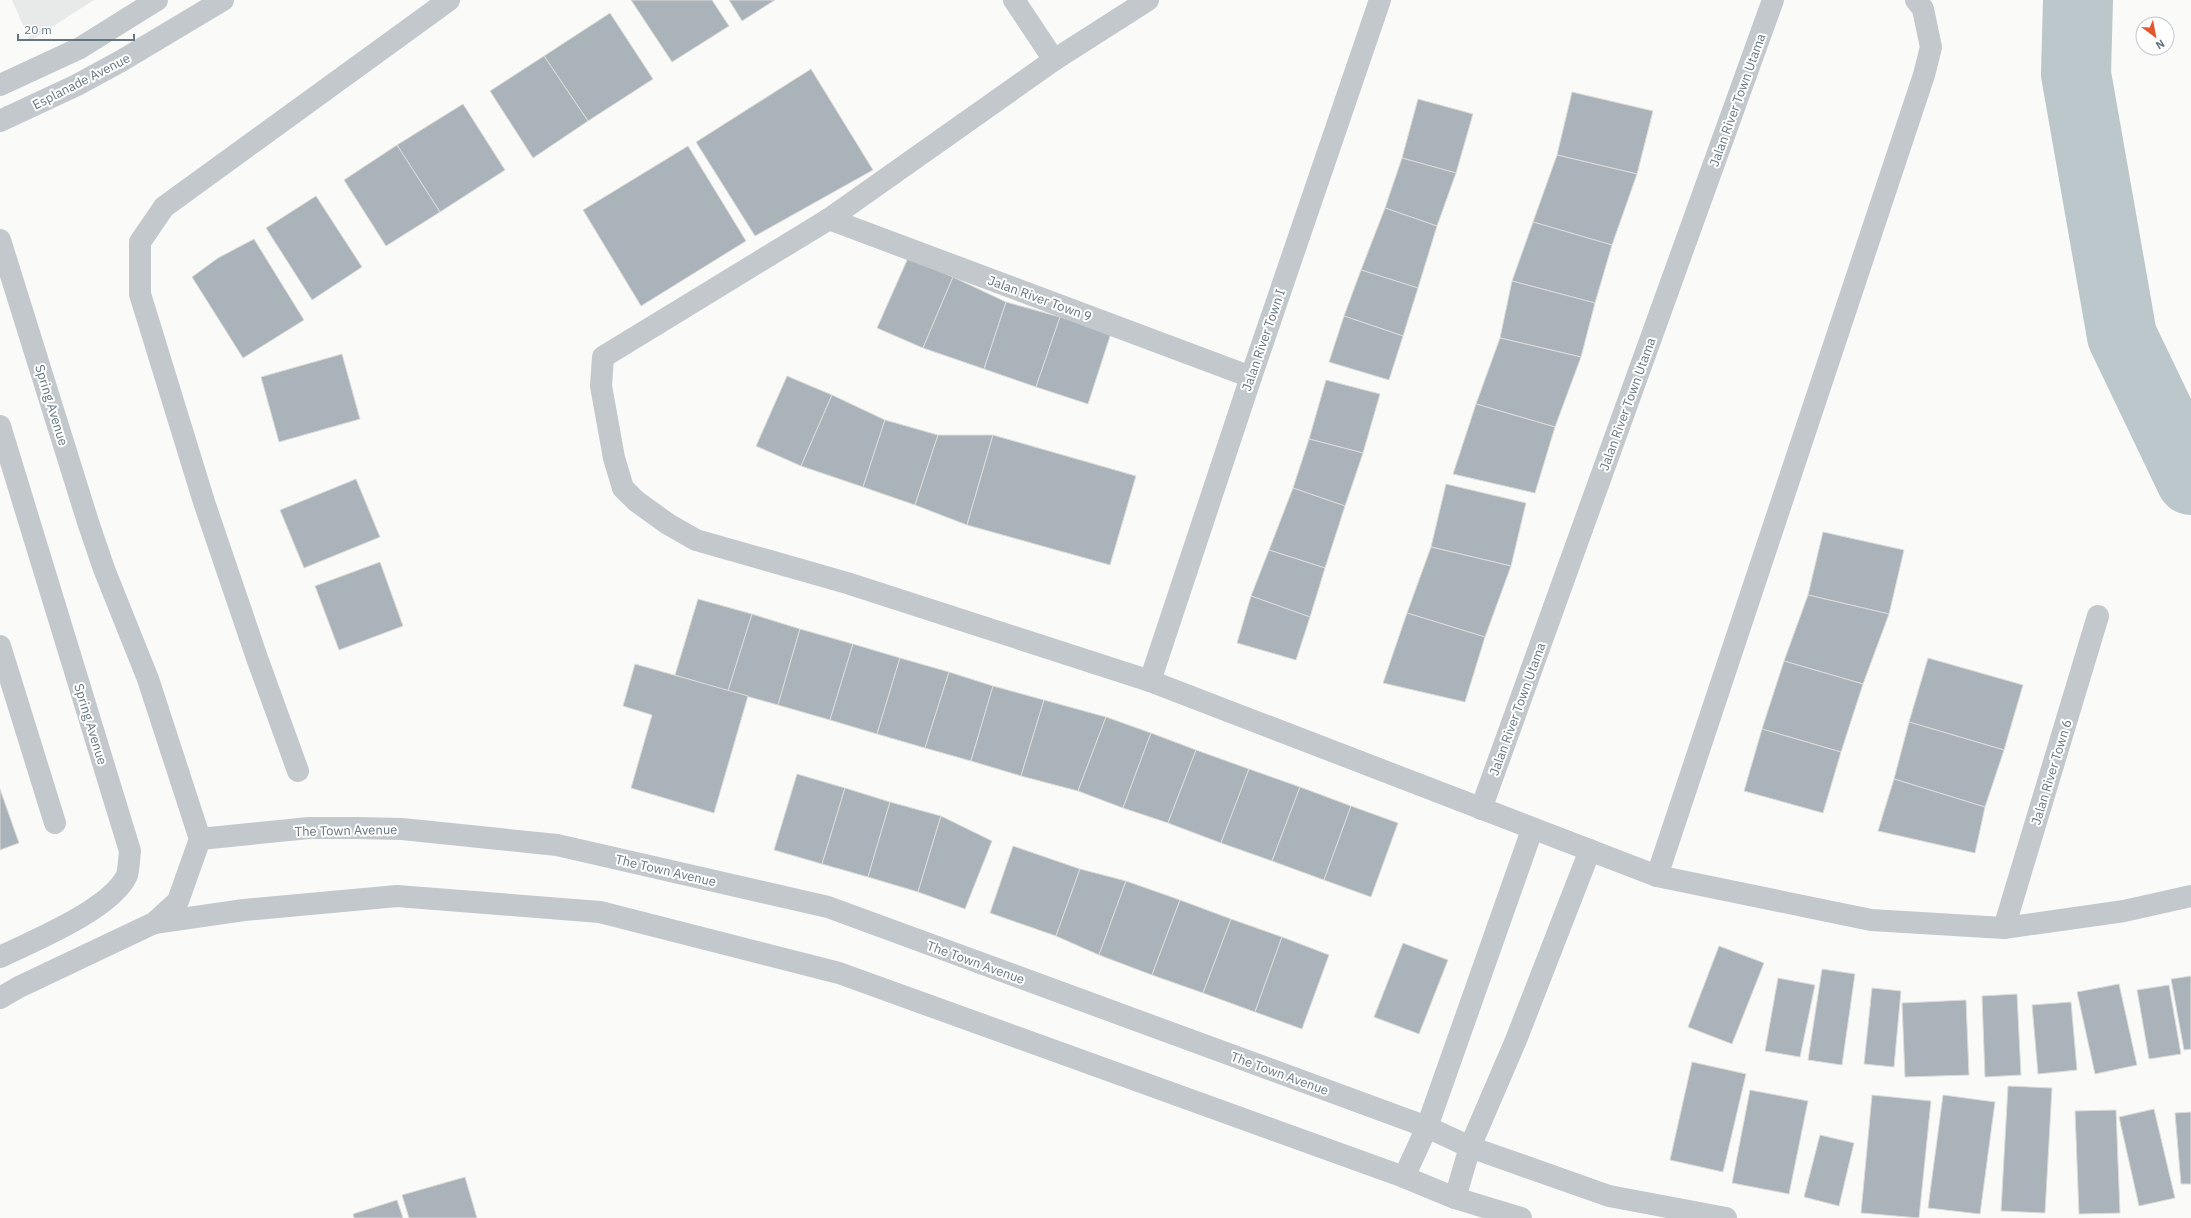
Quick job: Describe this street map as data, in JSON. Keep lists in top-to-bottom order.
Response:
{
  "streets": {
    "street": [
      "Esplanade Avenue",
      "Jalan River Town Utama",
      "Jalan River Town 9",
      "Jalan River Town I",
      "Spring Avenue",
      "Jalan River Town 6",
      "The Town Avenue"
    ]
  },
  "crossings": [
    ["Jalan River Town 9", "Jalan River Town I"],
    ["Spring Avenue", "The Town Avenue"]
  ],
  "scale_bar": "20 m",
  "north": "bottom right"
}
